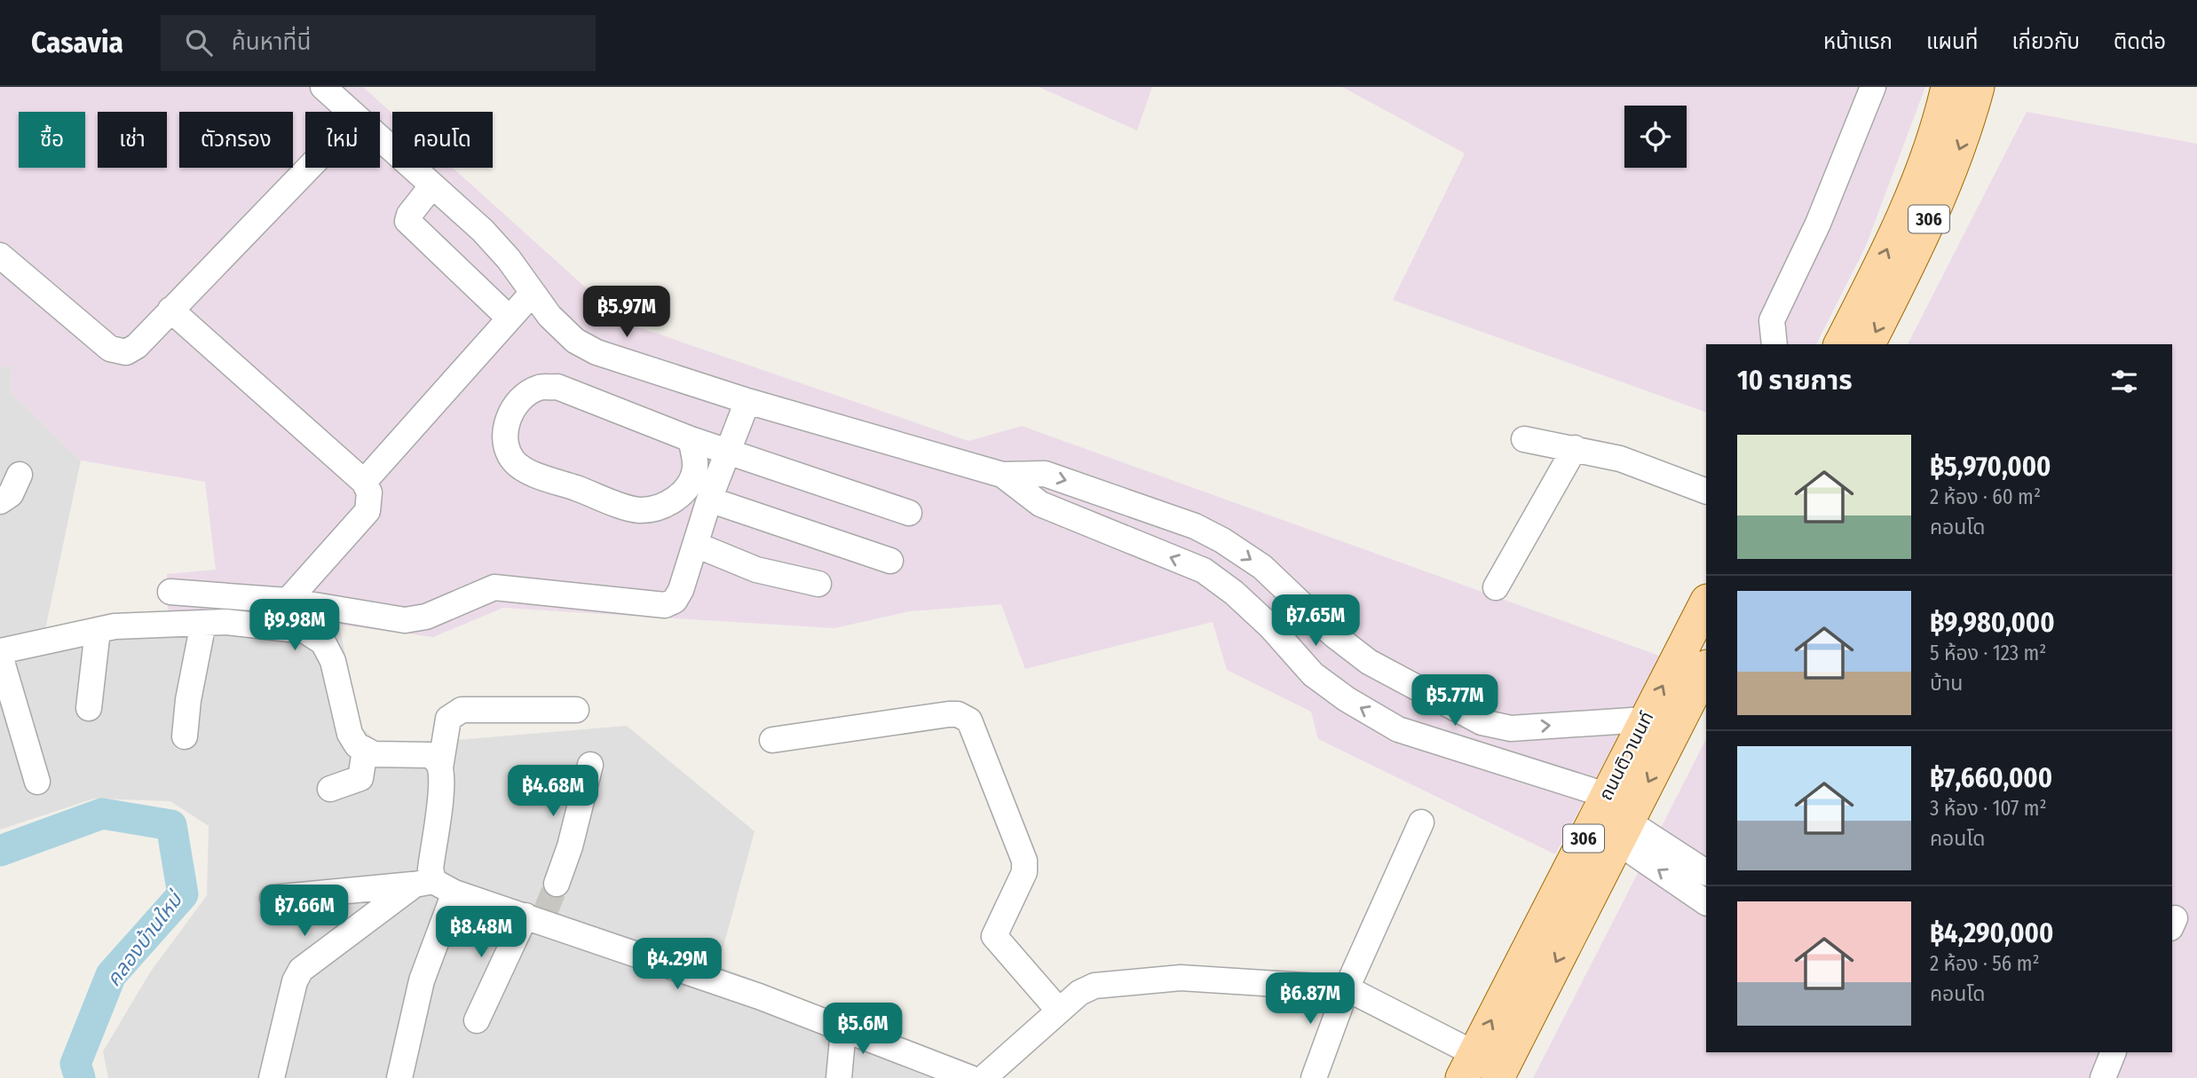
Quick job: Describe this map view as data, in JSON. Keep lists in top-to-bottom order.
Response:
{
  "streets": {
    "main road": ["306", "ถนนติวานนท์"]
  },
  "water": ["คลองบ้านใหม่"],
  "page": {
    "header": "Casavia",
    "search": "ค้นหาที่นี่",
    "nav": [
      "หน้าแรก",
      "แผนที่",
      "เกี่ยวกับ",
      "ติดต่อ"
    ],
    "chip": [
      "ซื้อ",
      "เช่า",
      "ตัวกรอง",
      "ใหม่",
      "คอนโด"
    ],
    "price": [
      "฿5.97M",
      "฿7.65M",
      "฿9.98M",
      "฿5.77M",
      "฿4.68M",
      "฿7.66M",
      "฿8.48M",
      "฿4.29M",
      "฿6.87M",
      "฿5.6M"
    ],
    "heading": "10 รายการ",
    "list": [
      {
        "name": "฿5,970,000",
        "note": "2 ห้อง · 60 m² · คอนโด"
      },
      {
        "name": "฿9,980,000",
        "note": "5 ห้อง · 123 m² · บ้าน"
      },
      {
        "name": "฿7,660,000",
        "note": "3 ห้อง · 107 m² · คอนโด"
      },
      {
        "name": "฿4,290,000",
        "note": "2 ห้อง · 56 m² · คอนโด"
      }
    ]
  }
}
